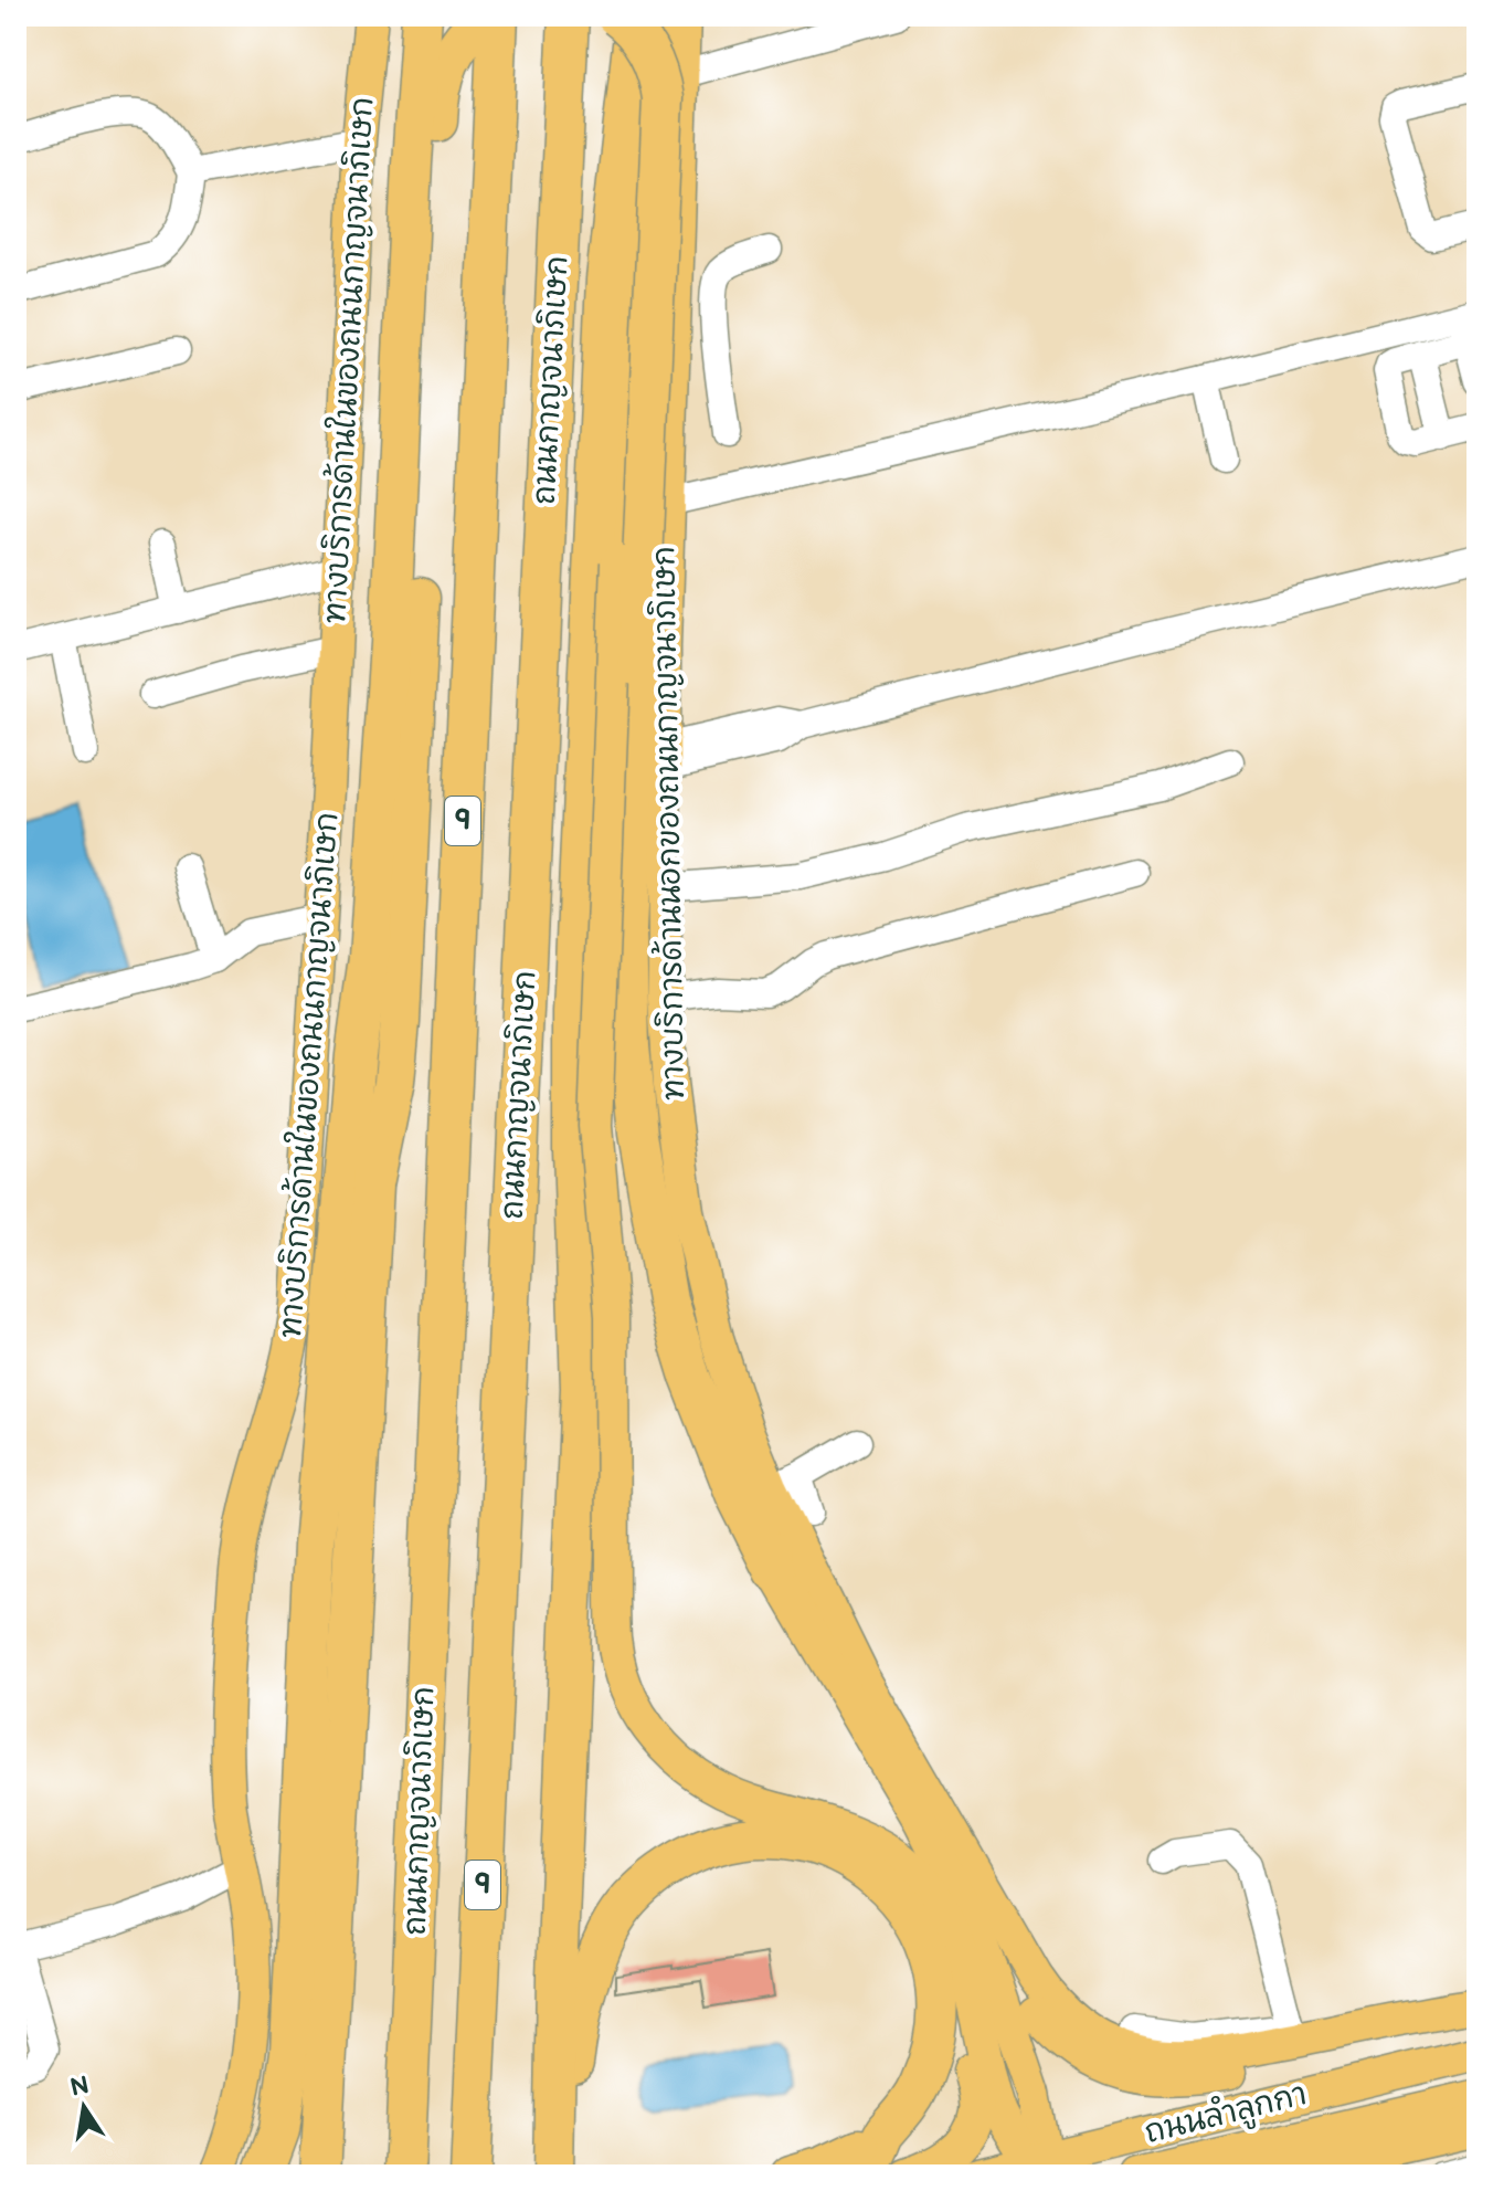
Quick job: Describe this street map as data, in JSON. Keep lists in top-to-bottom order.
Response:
{
  "streets": {
    "highway": ["ถนนกาญจนาภิเษก", "9"],
    "main road": ["ทางบริการด้านในของถนนกาญจนาภิเษก", "ทางบริการด้านนอกของถนนกาญจนาภิเษก", "ถนนลำลูกกา"]
  },
  "crossings": [
    ["ทางบริการด้านนอกของถนนกาญจนาภิเษก", "ถนนลำลูกกา"]
  ],
  "north": "top"
}
